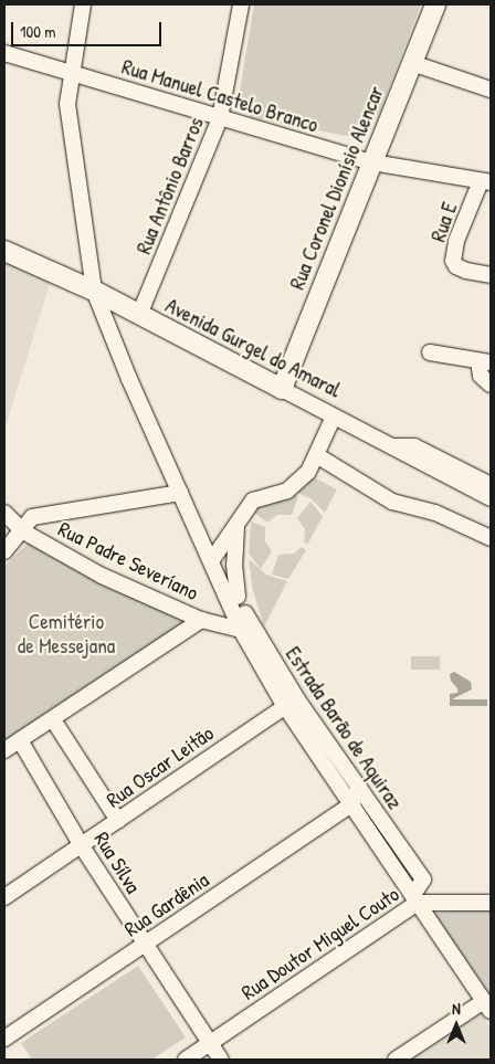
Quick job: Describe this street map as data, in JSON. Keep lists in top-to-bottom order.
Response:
{
  "streets": {
    "main road": ["Rua Coronel Dionísio Alencar", "Avenida Gurgel do Amaral"],
    "street": [
      "Rua Manuel Castelo Branco",
      "Rua Antônio Barros",
      "Rua E",
      "Rua Padre Severíano",
      "Estrada Barão de Aquiraz",
      "Rua Oscar Leitão",
      "Rua Sílva",
      "Rua Gardênia",
      "Rua Doutor Miguel Couto"
    ]
  },
  "crossings": [
    ["Rua Manuel Castelo Branco", "Rua Antônio Barros"],
    ["Rua Manuel Castelo Branco", "Rua Coronel Dionísio Alencar"],
    ["Rua Manuel Castelo Branco", "Rua E"],
    ["Rua Manuel Castelo Branco", "Estrada Barão de Aquiraz"],
    ["Rua Antônio Barros", "Avenida Gurgel do Amaral"],
    ["Rua Coronel Dionísio Alencar", "Avenida Gurgel do Amaral"],
    ["Avenida Gurgel do Amaral", "Estrada Barão de Aquiraz"],
    ["Rua Padre Severíano", "Estrada Barão de Aquiraz"],
    ["Estrada Barão de Aquiraz", "Rua Oscar Leitão"],
    ["Estrada Barão de Aquiraz", "Rua Gardênia"],
    ["Estrada Barão de Aquiraz", "Rua Doutor Miguel Couto"],
    ["Rua Oscar Leitão", "Rua Sílva"],
    ["Rua Sílva", "Rua Gardênia"],
    ["Rua Sílva", "Rua Doutor Miguel Couto"]
  ],
  "parks": ["Cemitério de Messejana"],
  "scale_bar": "100 m",
  "north": "top"
}
